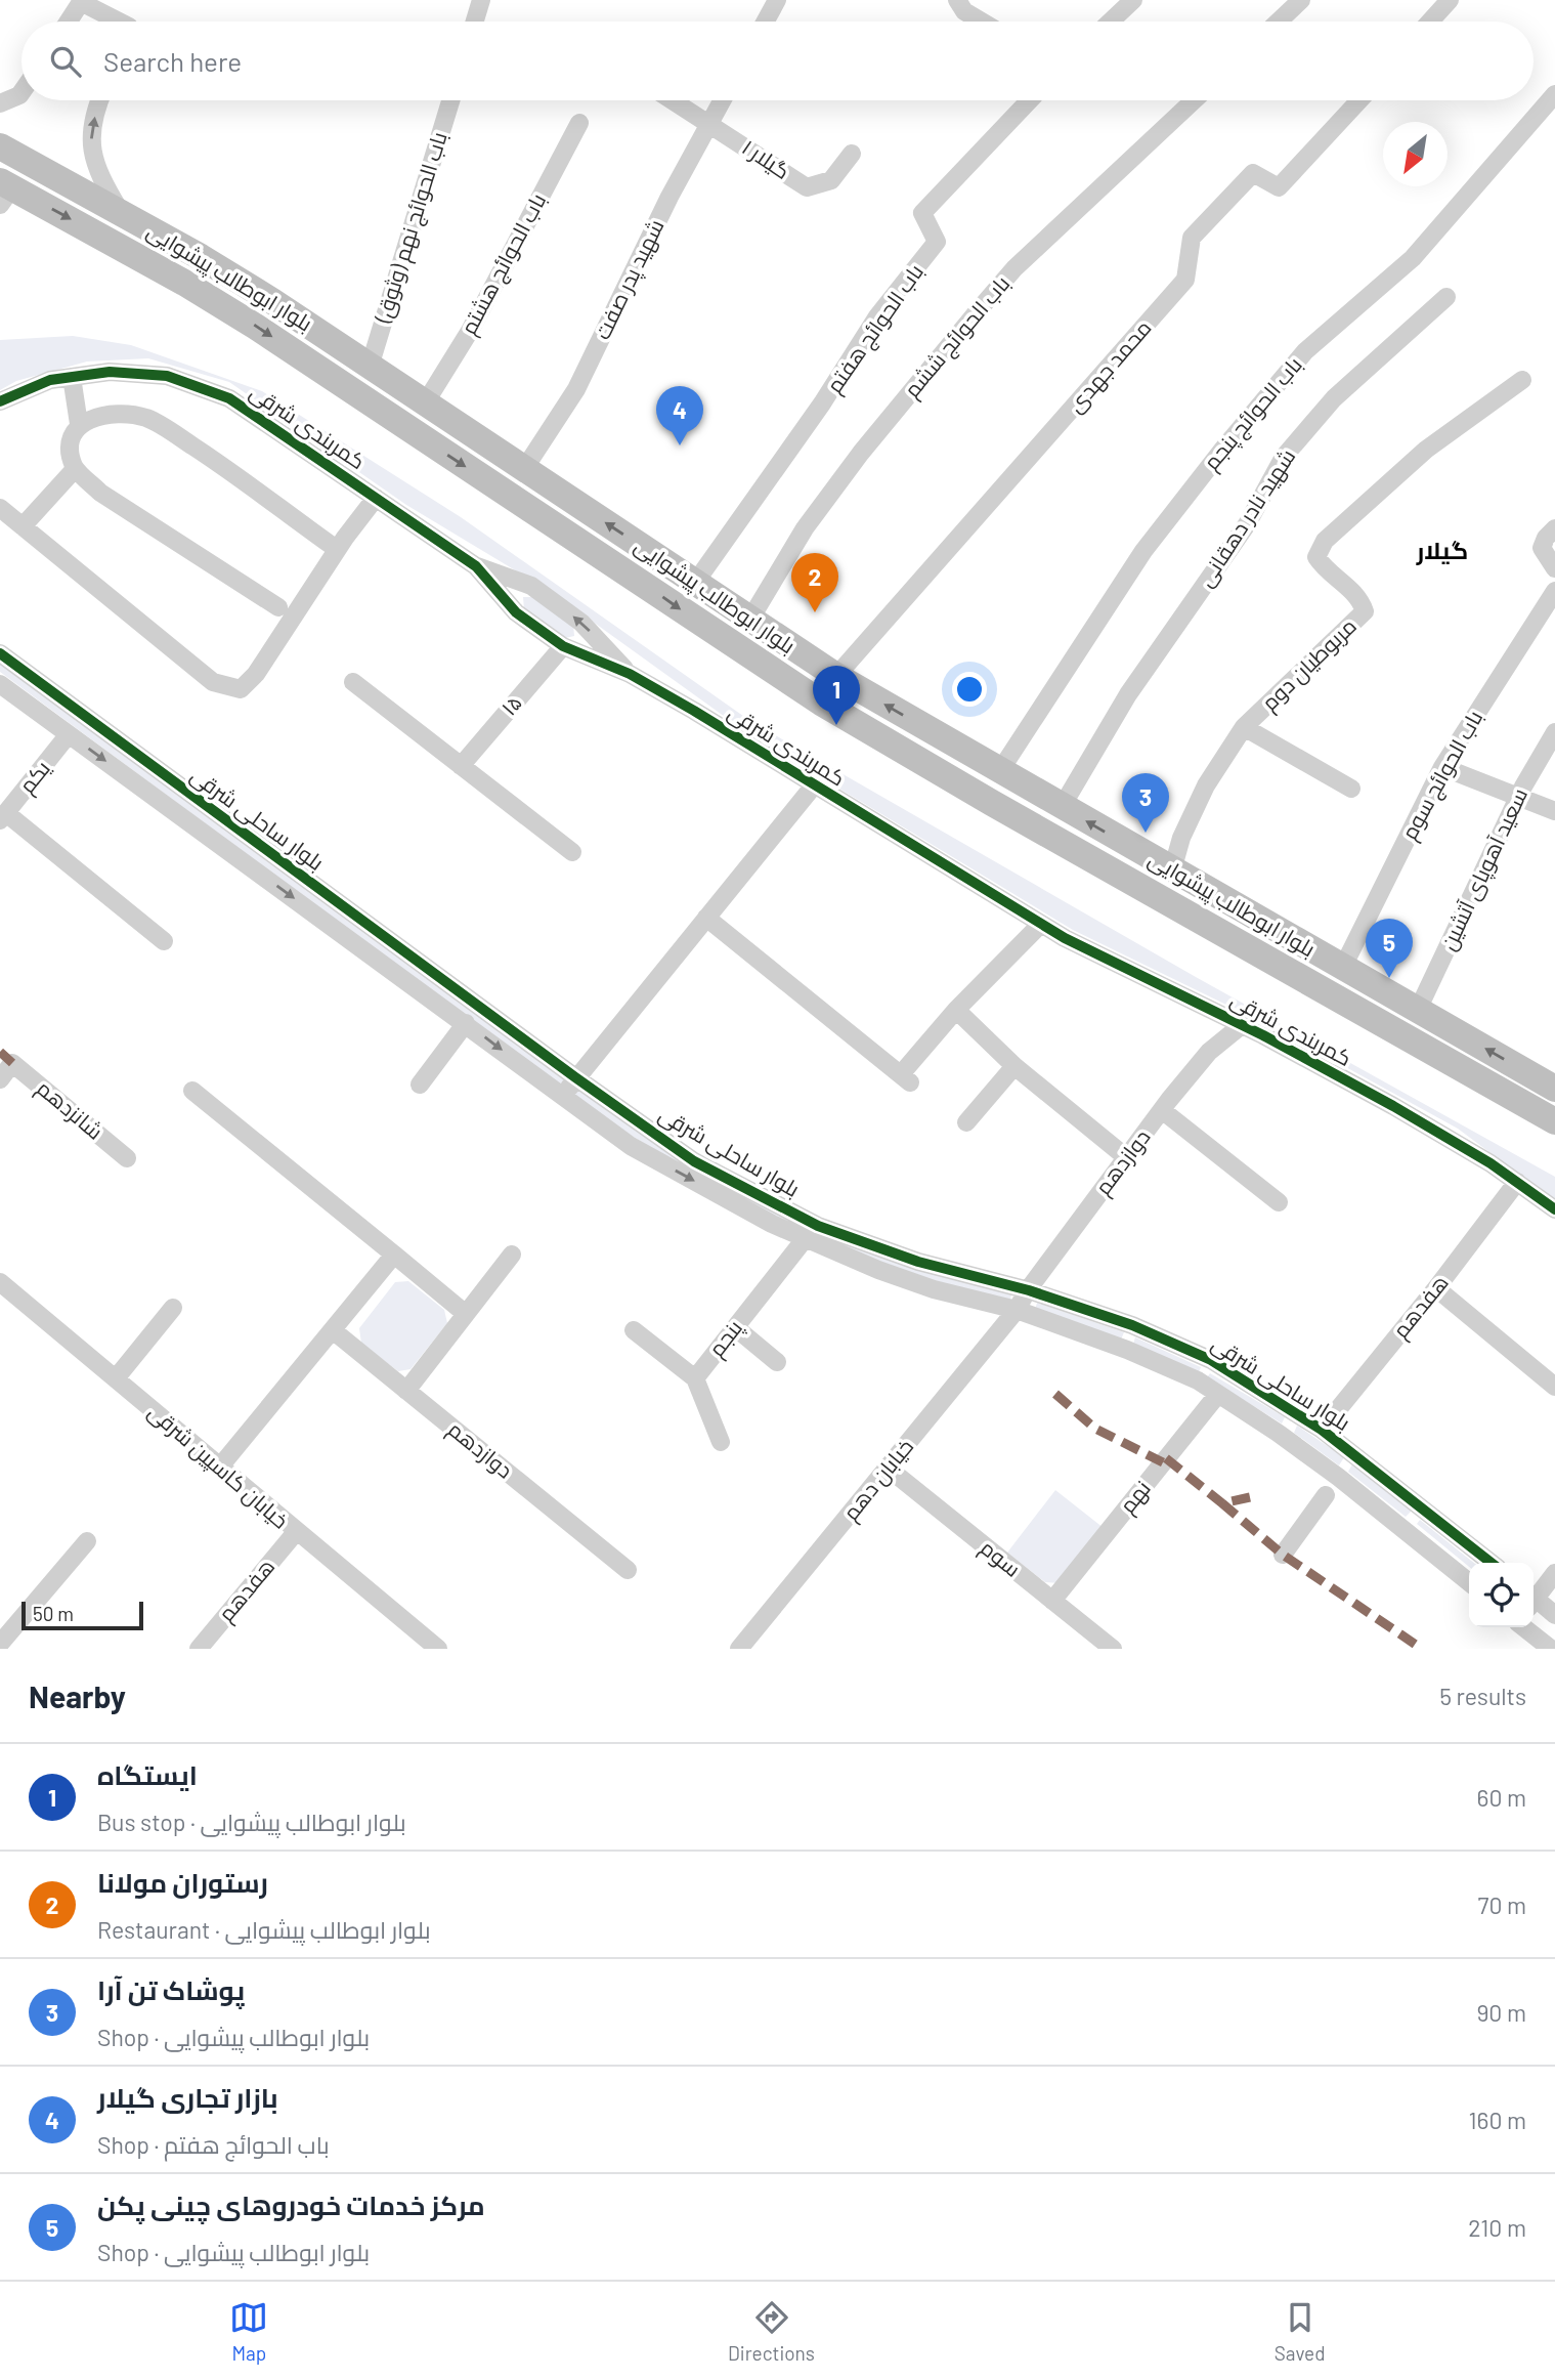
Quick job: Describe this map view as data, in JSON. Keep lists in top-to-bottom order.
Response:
{
  "streets": {
    "highway": ["بلوار ابوطالب پیشوایی"],
    "street": [
      "گیلار ۱",
      "باب الحوائج نهم (وثوق)",
      "باب الحوائج هشتم",
      "شهید پدر صفت",
      "باب الحوائج هفتم",
      "باب الحوائج ششم",
      "محمد جهدی",
      "باب الحوائج پنجم",
      "کمربندی شرقی",
      "شهید نادر دهقانی",
      "مربوطیان دوم",
      "۱۵",
      "باب الحوائج سوم",
      "یکم",
      "بلوار ساحلی شرقی",
      "سعید آهوپای آتشین",
      "شانزدهم",
      "دوازدهم",
      "هفدهم",
      "پنجم",
      "خیابان کاسپین شرقی",
      "خیابان دهم",
      "نهم",
      "سوم"
    ]
  },
  "crossings": [
    ["گیلار ۱", "شهید پدر صفت"],
    ["باب الحوائج نهم (وثوق)", "بلوار ابوطالب پیشوایی"],
    ["باب الحوائج هشتم", "بلوار ابوطالب پیشوایی"],
    ["بلوار ابوطالب پیشوایی", "شهید پدر صفت"],
    ["بلوار ابوطالب پیشوایی", "باب الحوائج هفتم"],
    ["بلوار ابوطالب پیشوایی", "باب الحوائج ششم"],
    ["بلوار ابوطالب پیشوایی", "محمد جهدی"],
    ["بلوار ابوطالب پیشوایی", "باب الحوائج پنجم"],
    ["بلوار ابوطالب پیشوایی", "شهید نادر دهقانی"],
    ["بلوار ابوطالب پیشوایی", "مربوطیان دوم"],
    ["بلوار ابوطالب پیشوایی", "باب الحوائج سوم"],
    ["بلوار ابوطالب پیشوایی", "سعید آهوپای آتشین"],
    ["کمربندی شرقی", "۱۵"],
    ["کمربندی شرقی", "دوازدهم"],
    ["کمربندی شرقی", "هفدهم"],
    ["یکم", "بلوار ساحلی شرقی"],
    ["بلوار ساحلی شرقی", "دوازدهم"],
    ["بلوار ساحلی شرقی", "هفدهم"],
    ["بلوار ساحلی شرقی", "پنجم"],
    ["بلوار ساحلی شرقی", "خیابان دهم"],
    ["بلوار ساحلی شرقی", "نهم"],
    ["دوازدهم", "خیابان دهم"],
    ["هفدهم", "خیابان کاسپین شرقی"],
    ["خیابان دهم", "سوم"],
    ["نهم", "سوم"]
  ],
  "districts": ["گیلار"],
  "scale_bar": "50 m",
  "north": "bottom left",
  "page": {
    "search": "Search here",
    "pins": [
      "4",
      "2",
      "1",
      "3",
      "5"
    ],
    "scale": "50 m",
    "heading": ["Nearby", "5 results"],
    "list": [
      {
        "mark": "1",
        "name": "ایستگاه",
        "note": "Bus stop · بلوار ابوطالب پیشوایی",
        "value": "60 m"
      },
      {
        "mark": "2",
        "name": "رستوران مولانا",
        "note": "Restaurant · بلوار ابوطالب پیشوایی",
        "value": "70 m"
      },
      {
        "mark": "3",
        "name": "پوشاک تن آرا",
        "note": "Shop · بلوار ابوطالب پیشوایی",
        "value": "90 m"
      },
      {
        "mark": "4",
        "name": "بازار تجاری گیلار",
        "note": "Shop · باب الحوائج هفتم",
        "value": "160 m"
      },
      {
        "mark": "5",
        "name": "مرکز خدمات خودروهای چینی پکن",
        "note": "Shop · بلوار ابوطالب پیشوایی",
        "value": "210 m"
      }
    ],
    "nav": ["Map", "Directions", "Saved"]
  }
}
